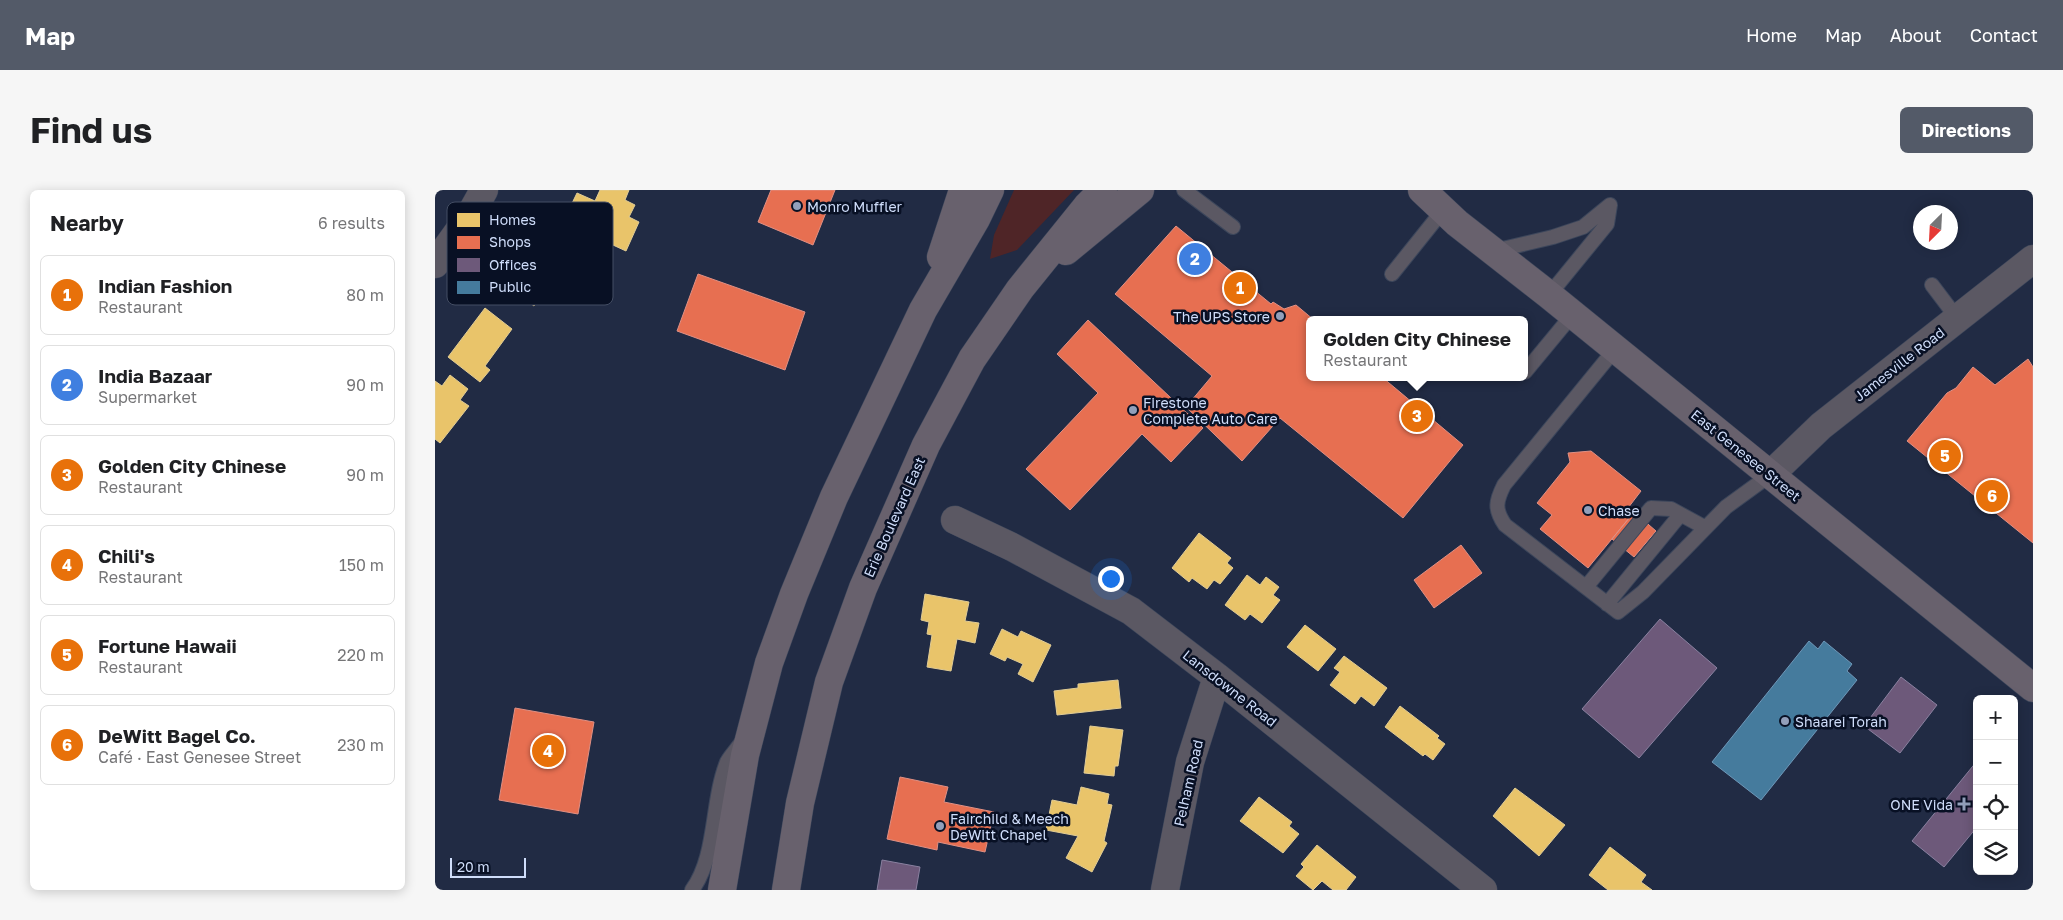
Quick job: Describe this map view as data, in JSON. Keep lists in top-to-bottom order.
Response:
{
  "streets": {
    "main road": ["East Genesee Street", "Erie Boulevard East"],
    "street": ["Jamesville Road", "Lansdowne Road", "Pelham Road"]
  },
  "crossings": [
    ["Jamesville Road", "East Genesee Street"],
    ["Lansdowne Road", "Pelham Road"]
  ],
  "places": {
    "other": [
      "Monro Muffler",
      "The UPS Store",
      "Firestone Complete Auto Care",
      "Chase",
      "Shaarei Torah",
      "Fairchild & Meech DeWitt Chapel"
    ],
    "health": ["ONE Vida"]
  },
  "legend": [
    "Homes",
    "Shops",
    "Offices",
    "Public"
  ],
  "scale_bar": "20 m",
  "north": "bottom left",
  "page": {
    "header": "Map",
    "nav": [
      "Home",
      "Map",
      "About",
      "Contact"
    ],
    "buttons": "Directions",
    "title": "Find us",
    "heading": ["Nearby", "6 results"],
    "pins": [
      "2",
      "1",
      "3",
      "5",
      "6",
      "4"
    ],
    "list": [
      {
        "mark": "1",
        "name": "Indian Fashion",
        "note": "Restaurant",
        "value": "80 m"
      },
      {
        "mark": "2",
        "name": "India Bazaar",
        "note": "Supermarket",
        "value": "90 m"
      },
      {
        "mark": "3",
        "name": "Golden City Chinese",
        "note": "Restaurant",
        "value": "90 m"
      },
      {
        "mark": "4",
        "name": "Chili's",
        "note": "Restaurant",
        "value": "150 m"
      },
      {
        "mark": "5",
        "name": "Fortune Hawaii",
        "note": "Restaurant",
        "value": "220 m"
      },
      {
        "mark": "6",
        "name": "DeWitt Bagel Co.",
        "note": "Café · East Genesee Street",
        "value": "230 m"
      }
    ],
    "popup": ["Golden City Chinese", "Restaurant"],
    "map_buttons": ["+", "−"],
    "scale": "20 m"
  }
}
